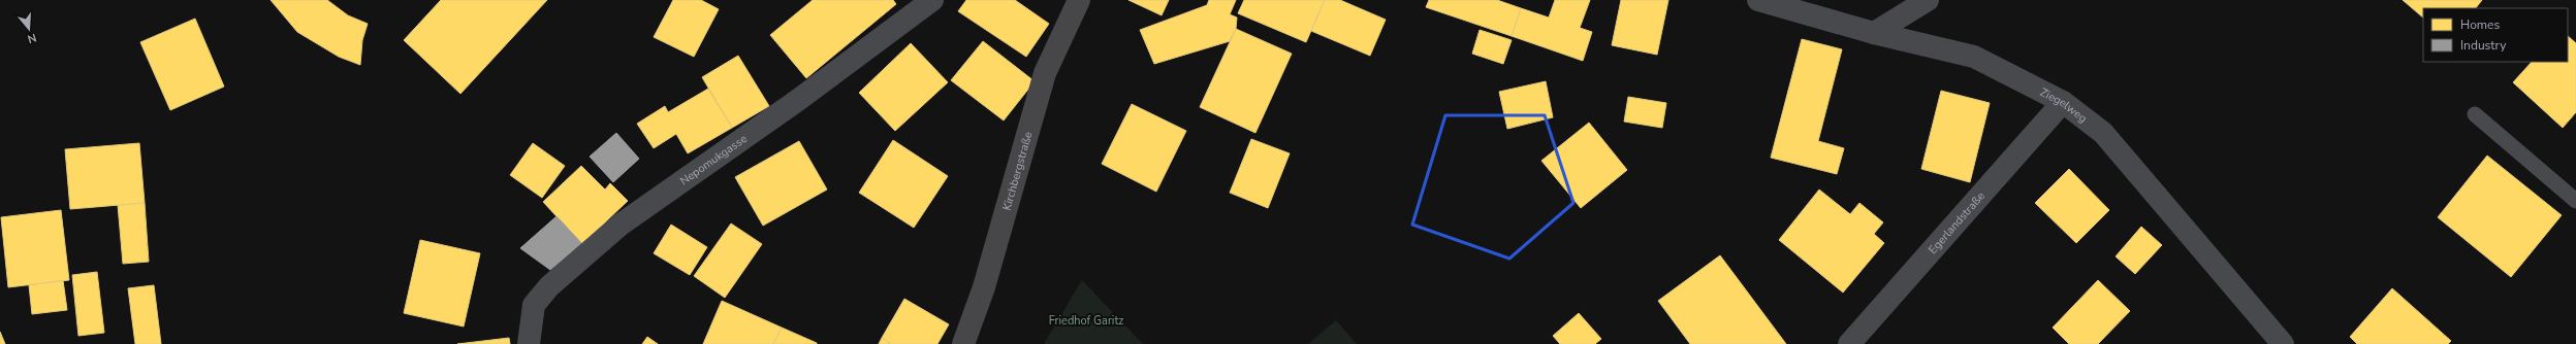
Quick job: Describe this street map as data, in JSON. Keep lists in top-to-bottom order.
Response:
{
  "streets": {
    "street": [
      "Ziegelweg",
      "Nepomukgasse",
      "Kirchbergstraße",
      "Egerlandstraße"
    ]
  },
  "crossings": [
    ["Ziegelweg", "Egerlandstraße"]
  ],
  "parks": ["Friedhof Garitz"],
  "legend": ["Homes", "Industry"],
  "north": "bottom"
}
